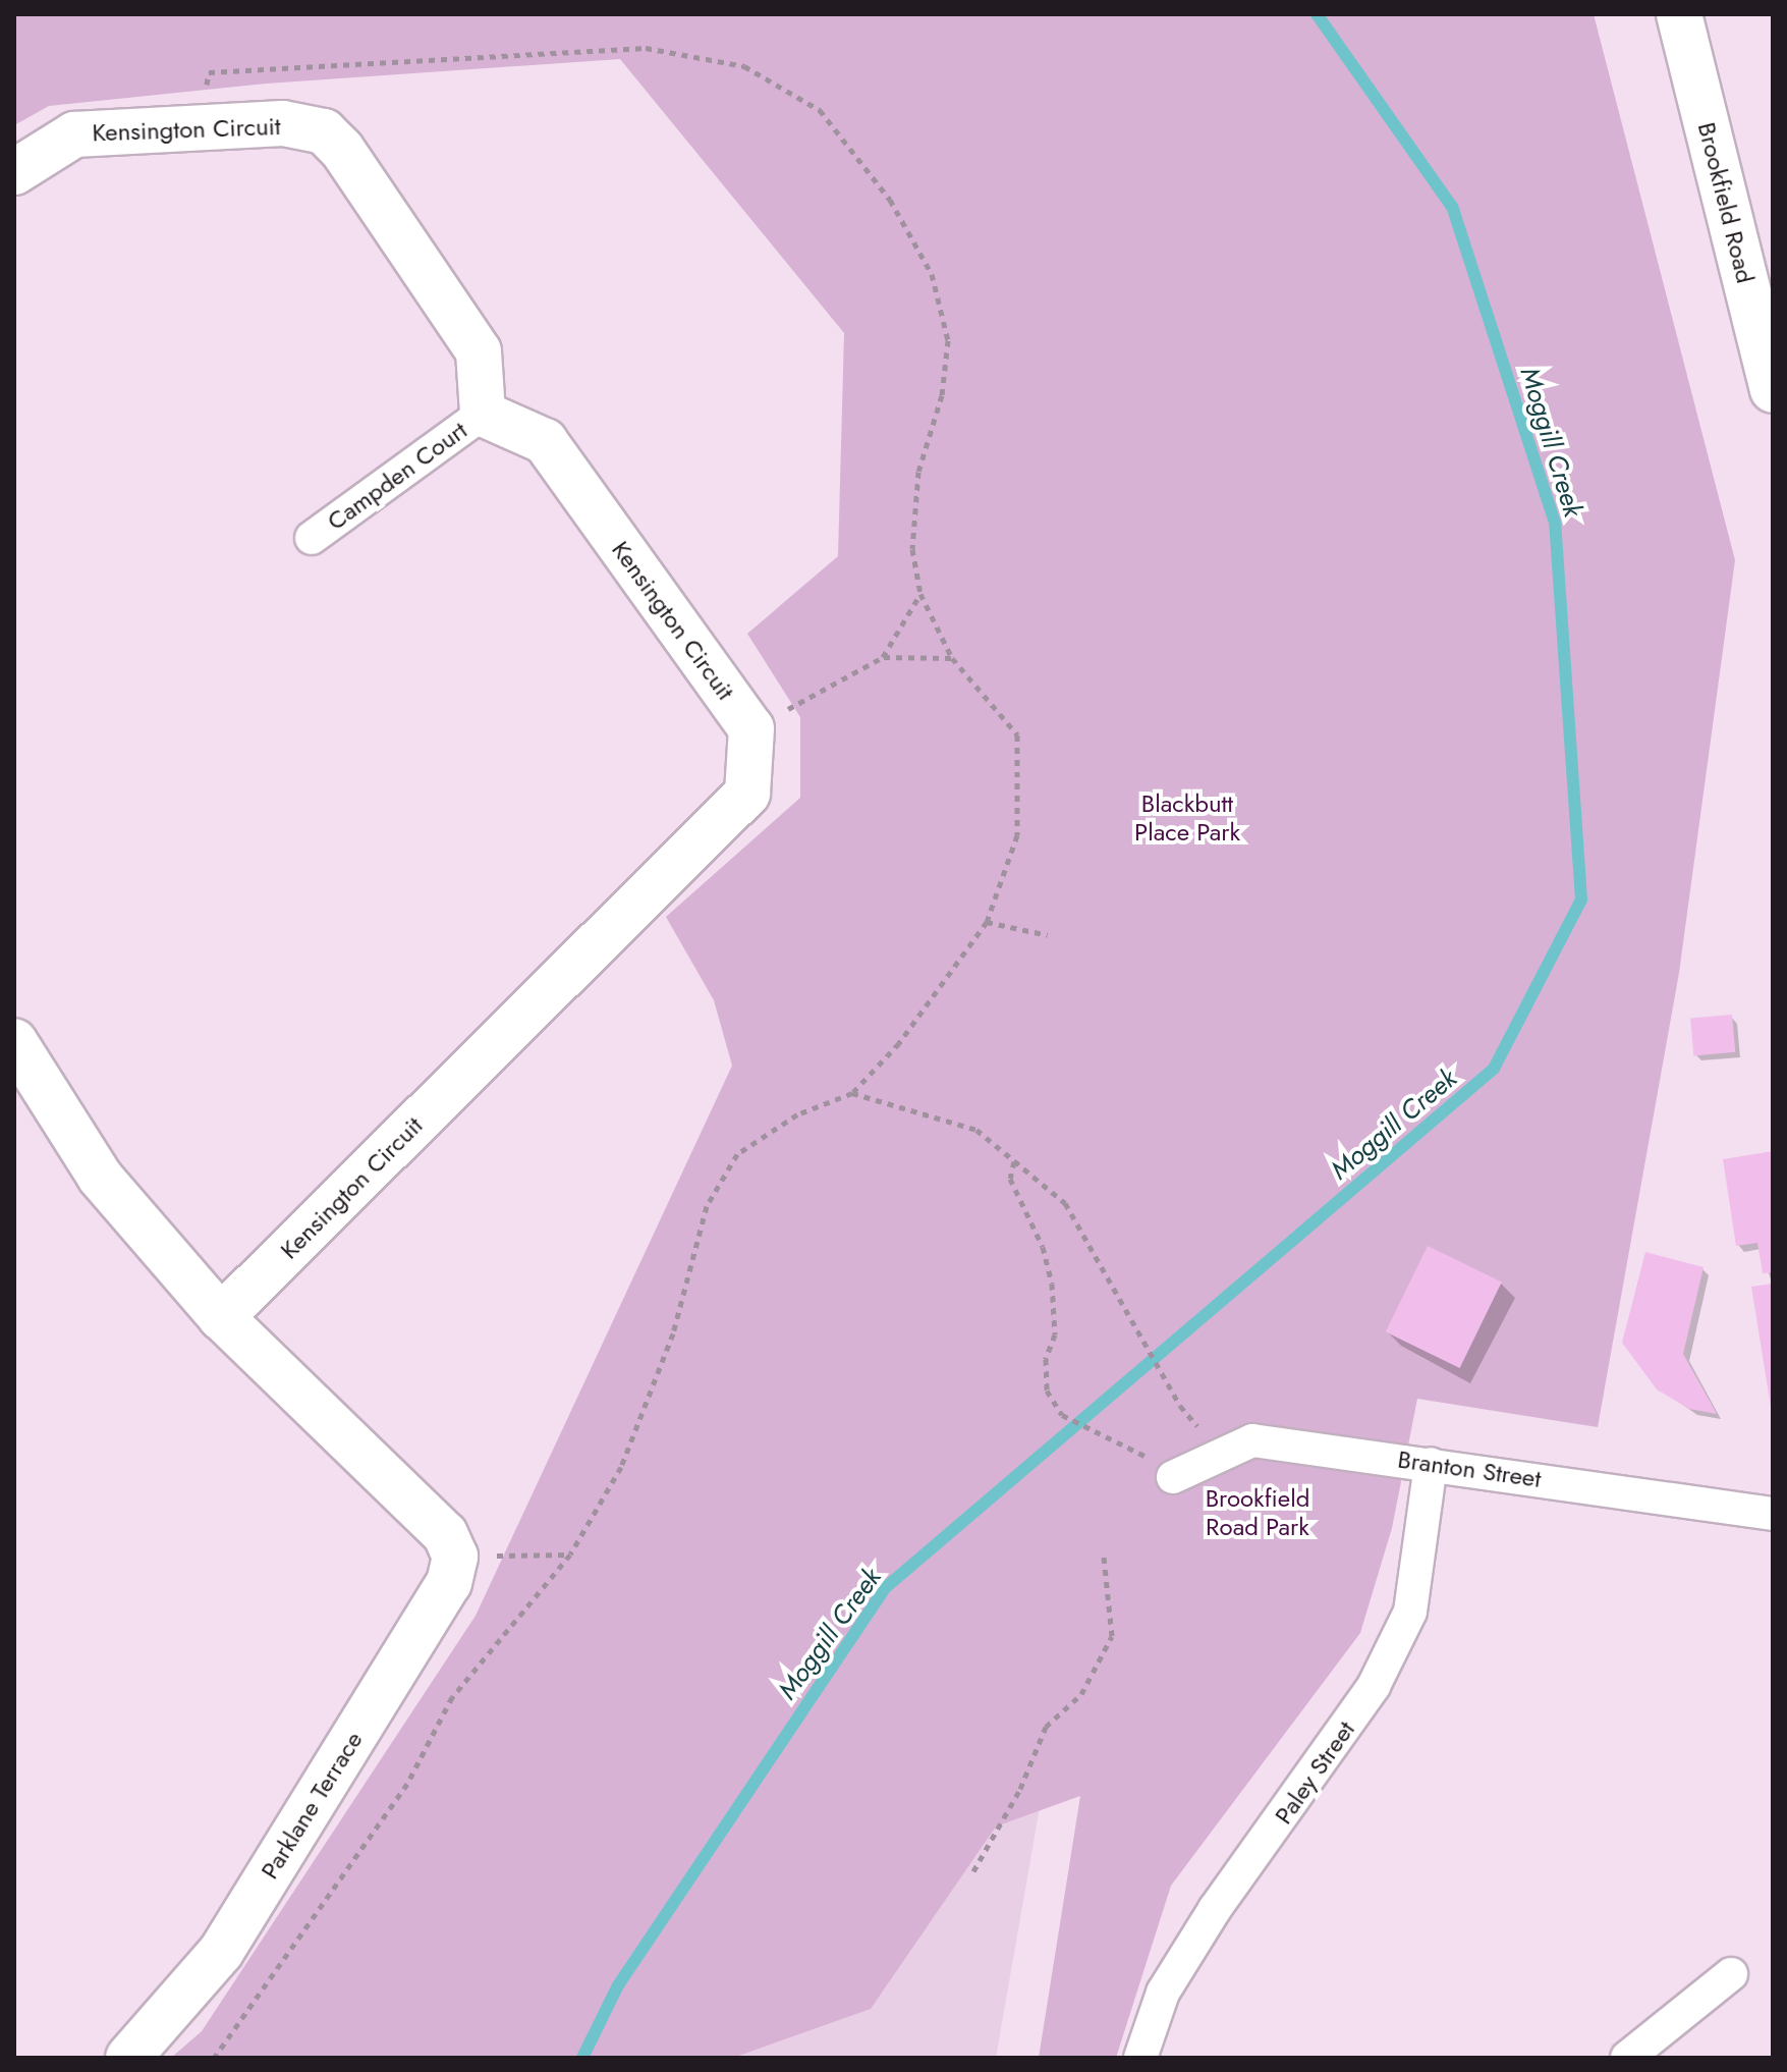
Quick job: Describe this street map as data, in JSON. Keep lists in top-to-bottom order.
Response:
{
  "streets": {
    "street": [
      "Kensington Circuit",
      "Brookfield Road",
      "Campden Court",
      "Branton Street",
      "Paley Street",
      "Parklane Terrace"
    ]
  },
  "crossings": [
    ["Kensington Circuit", "Campden Court"],
    ["Branton Street", "Paley Street"]
  ],
  "water": ["Moggill Creek"],
  "parks": ["Blackbutt Place Park", "Brookfield Road Park"]
}
